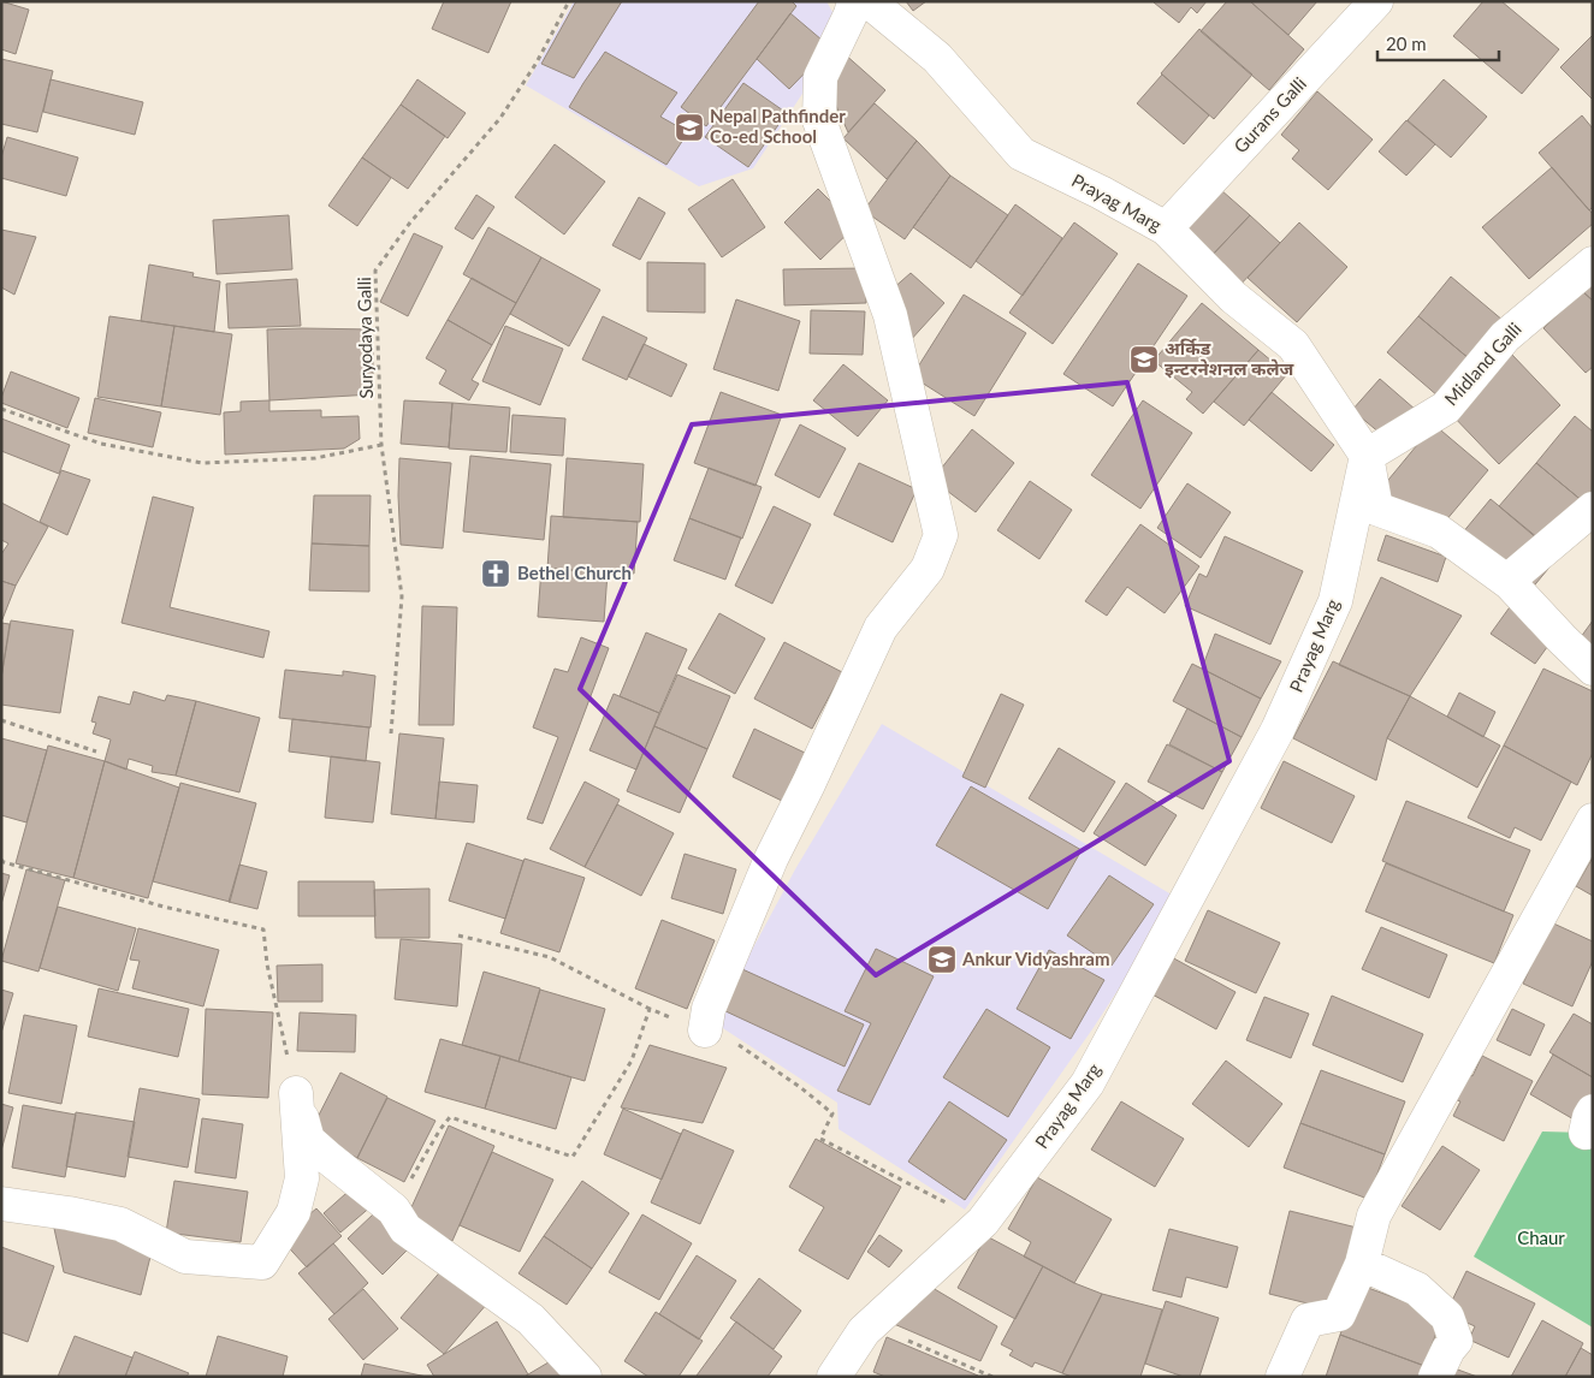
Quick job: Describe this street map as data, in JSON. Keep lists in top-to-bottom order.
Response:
{
  "streets": {
    "street": ["Gurans Galli", "Prayag Marg", "Midland Galli"],
    "path": ["Suryodaya Galli"]
  },
  "crossings": [
    ["Gurans Galli", "Prayag Marg"],
    ["Prayag Marg", "Midland Galli"]
  ],
  "parks": ["Chaur"],
  "places": {
    "school or university": ["Nepal Pathfinder Co-ed School", "अर्किड इन्टरनेशनल कलेज", "Ankur Vidyashram"],
    "church": ["Bethel Church"]
  },
  "scale_bar": "20 m"
}
